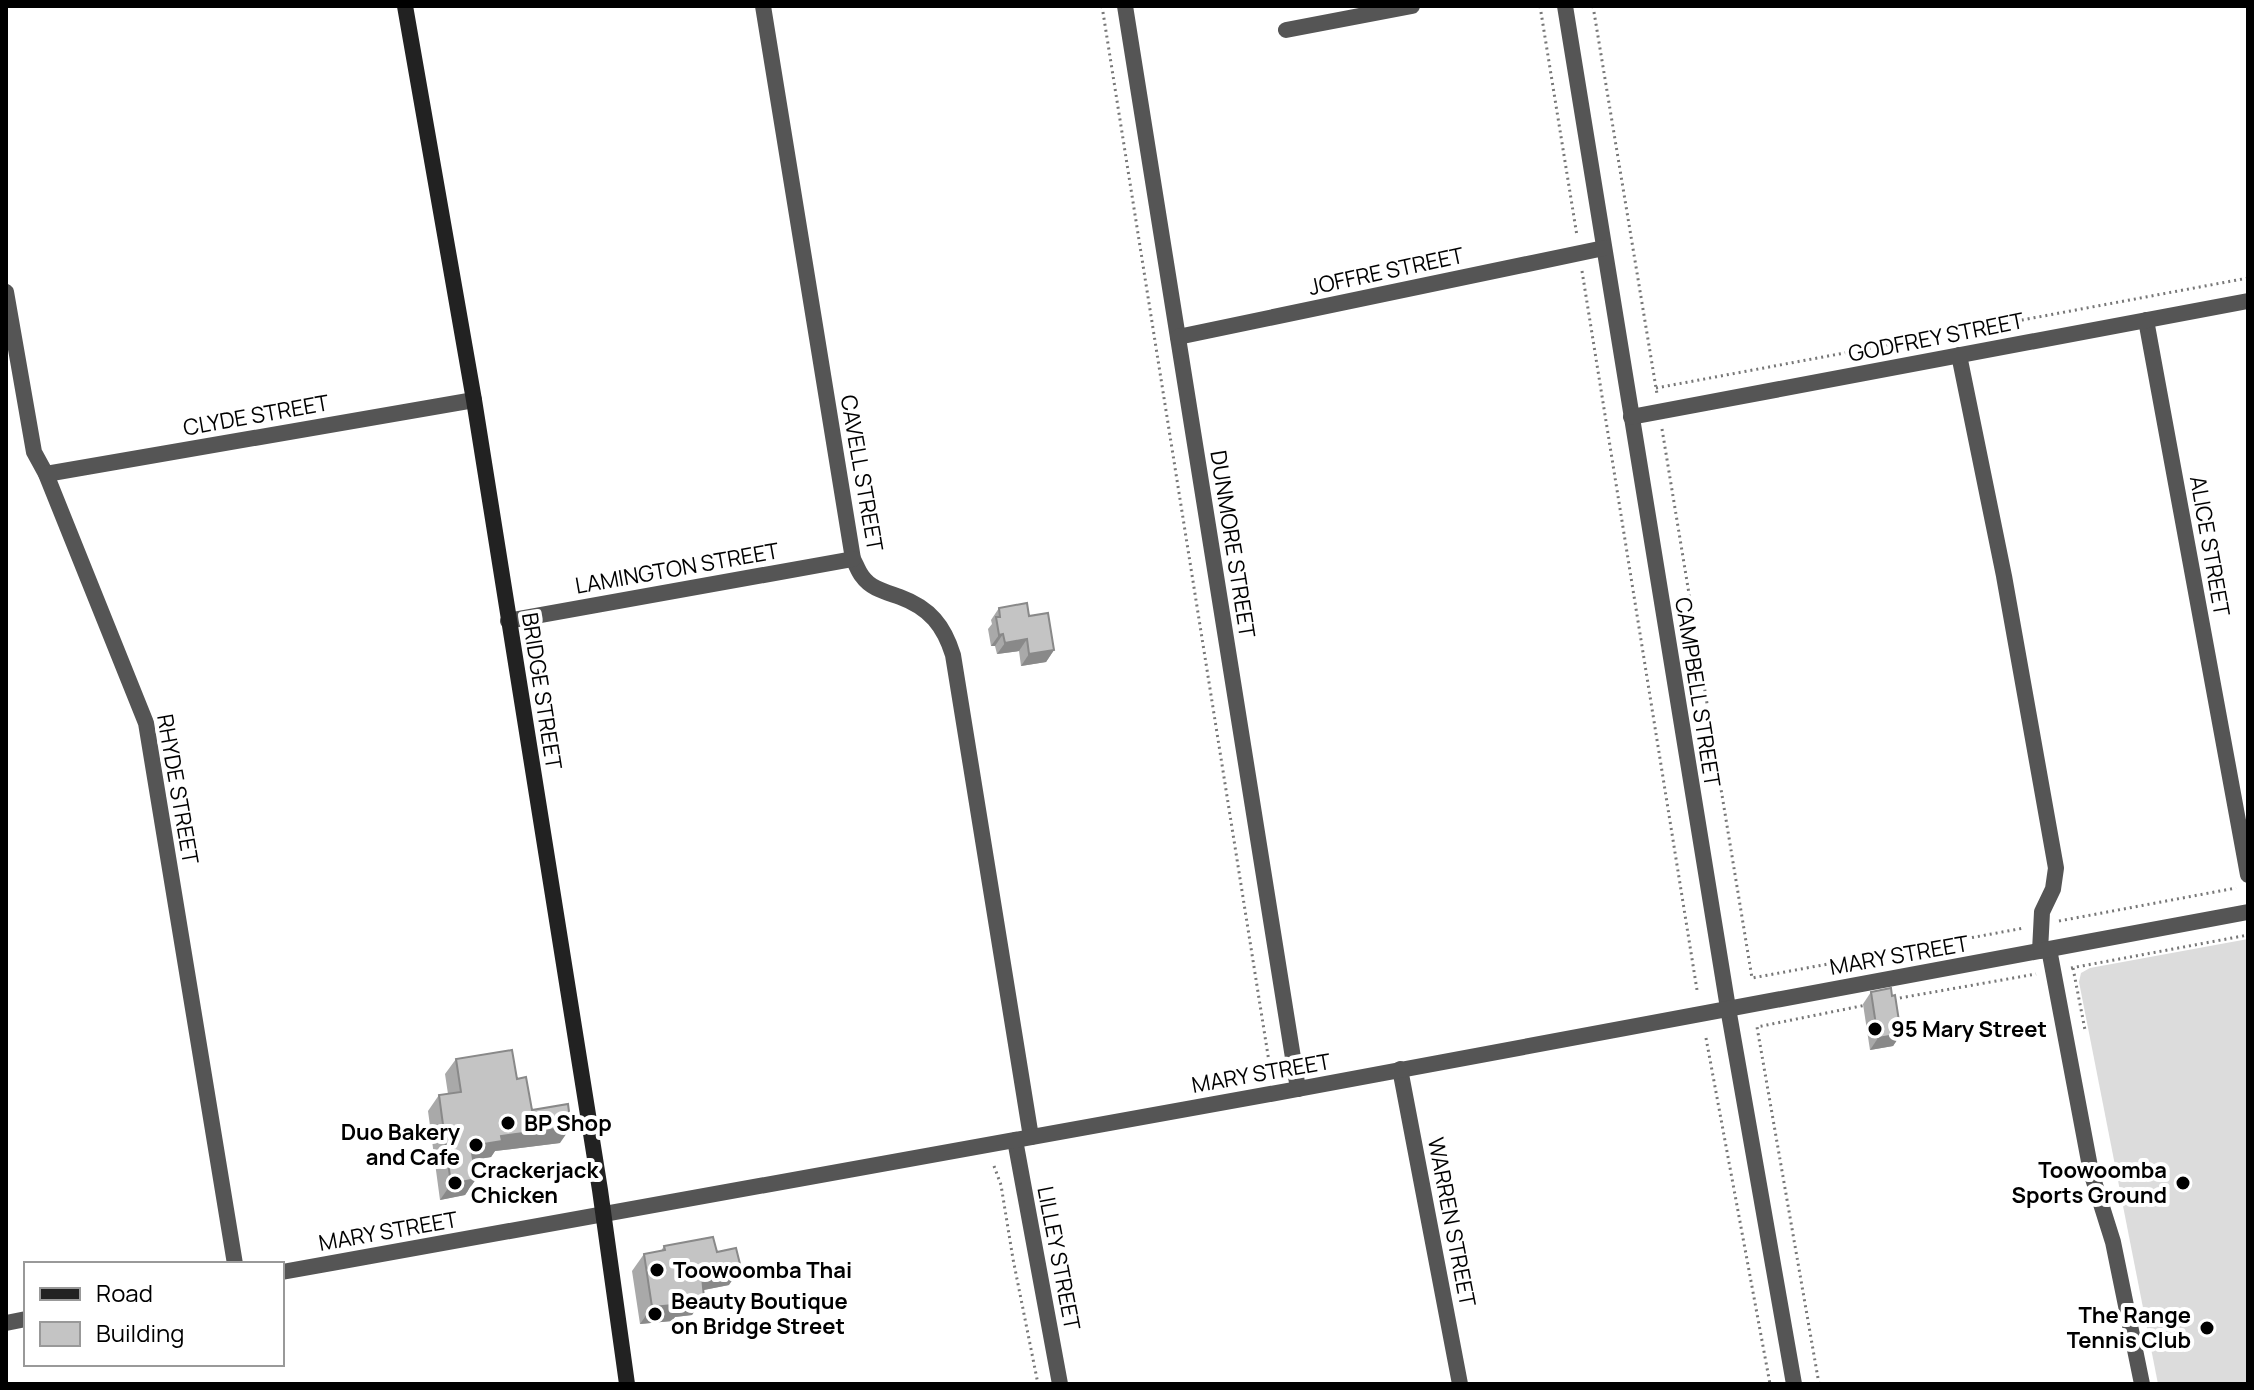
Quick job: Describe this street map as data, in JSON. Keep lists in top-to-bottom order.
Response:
{
  "streets": {
    "main road": ["BRIDGE STREET"],
    "street": [
      "JOFFRE STREET",
      "GODFREY STREET",
      "CLYDE STREET",
      "CAVELL STREET",
      "DUNMORE STREET",
      "ALICE STREET",
      "LAMINGTON STREET",
      "CAMPBELL STREET",
      "RHYDE STREET",
      "MARY STREET",
      "WARREN STREET",
      "LILLEY STREET"
    ]
  },
  "crossings": [
    ["JOFFRE STREET", "DUNMORE STREET"],
    ["JOFFRE STREET", "CAMPBELL STREET"],
    ["GODFREY STREET", "ALICE STREET"],
    ["GODFREY STREET", "CAMPBELL STREET"],
    ["CLYDE STREET", "BRIDGE STREET"],
    ["CLYDE STREET", "RHYDE STREET"],
    ["CAVELL STREET", "LAMINGTON STREET"],
    ["CAVELL STREET", "MARY STREET"],
    ["CAVELL STREET", "LILLEY STREET"],
    ["DUNMORE STREET", "MARY STREET"],
    ["LAMINGTON STREET", "BRIDGE STREET"],
    ["BRIDGE STREET", "MARY STREET"],
    ["CAMPBELL STREET", "MARY STREET"],
    ["MARY STREET", "WARREN STREET"],
    ["MARY STREET", "LILLEY STREET"]
  ],
  "places": [
    "95 Mary Street",
    "BP Shop",
    "Duo Bakery and Cafe",
    "Crackerjack Chicken",
    "Toowoomba Sports Ground",
    "Toowoomba Thai",
    "Beauty Boutique on Bridge Street",
    "The Range Tennis Club"
  ],
  "legend": ["Road", "Building"]
}
